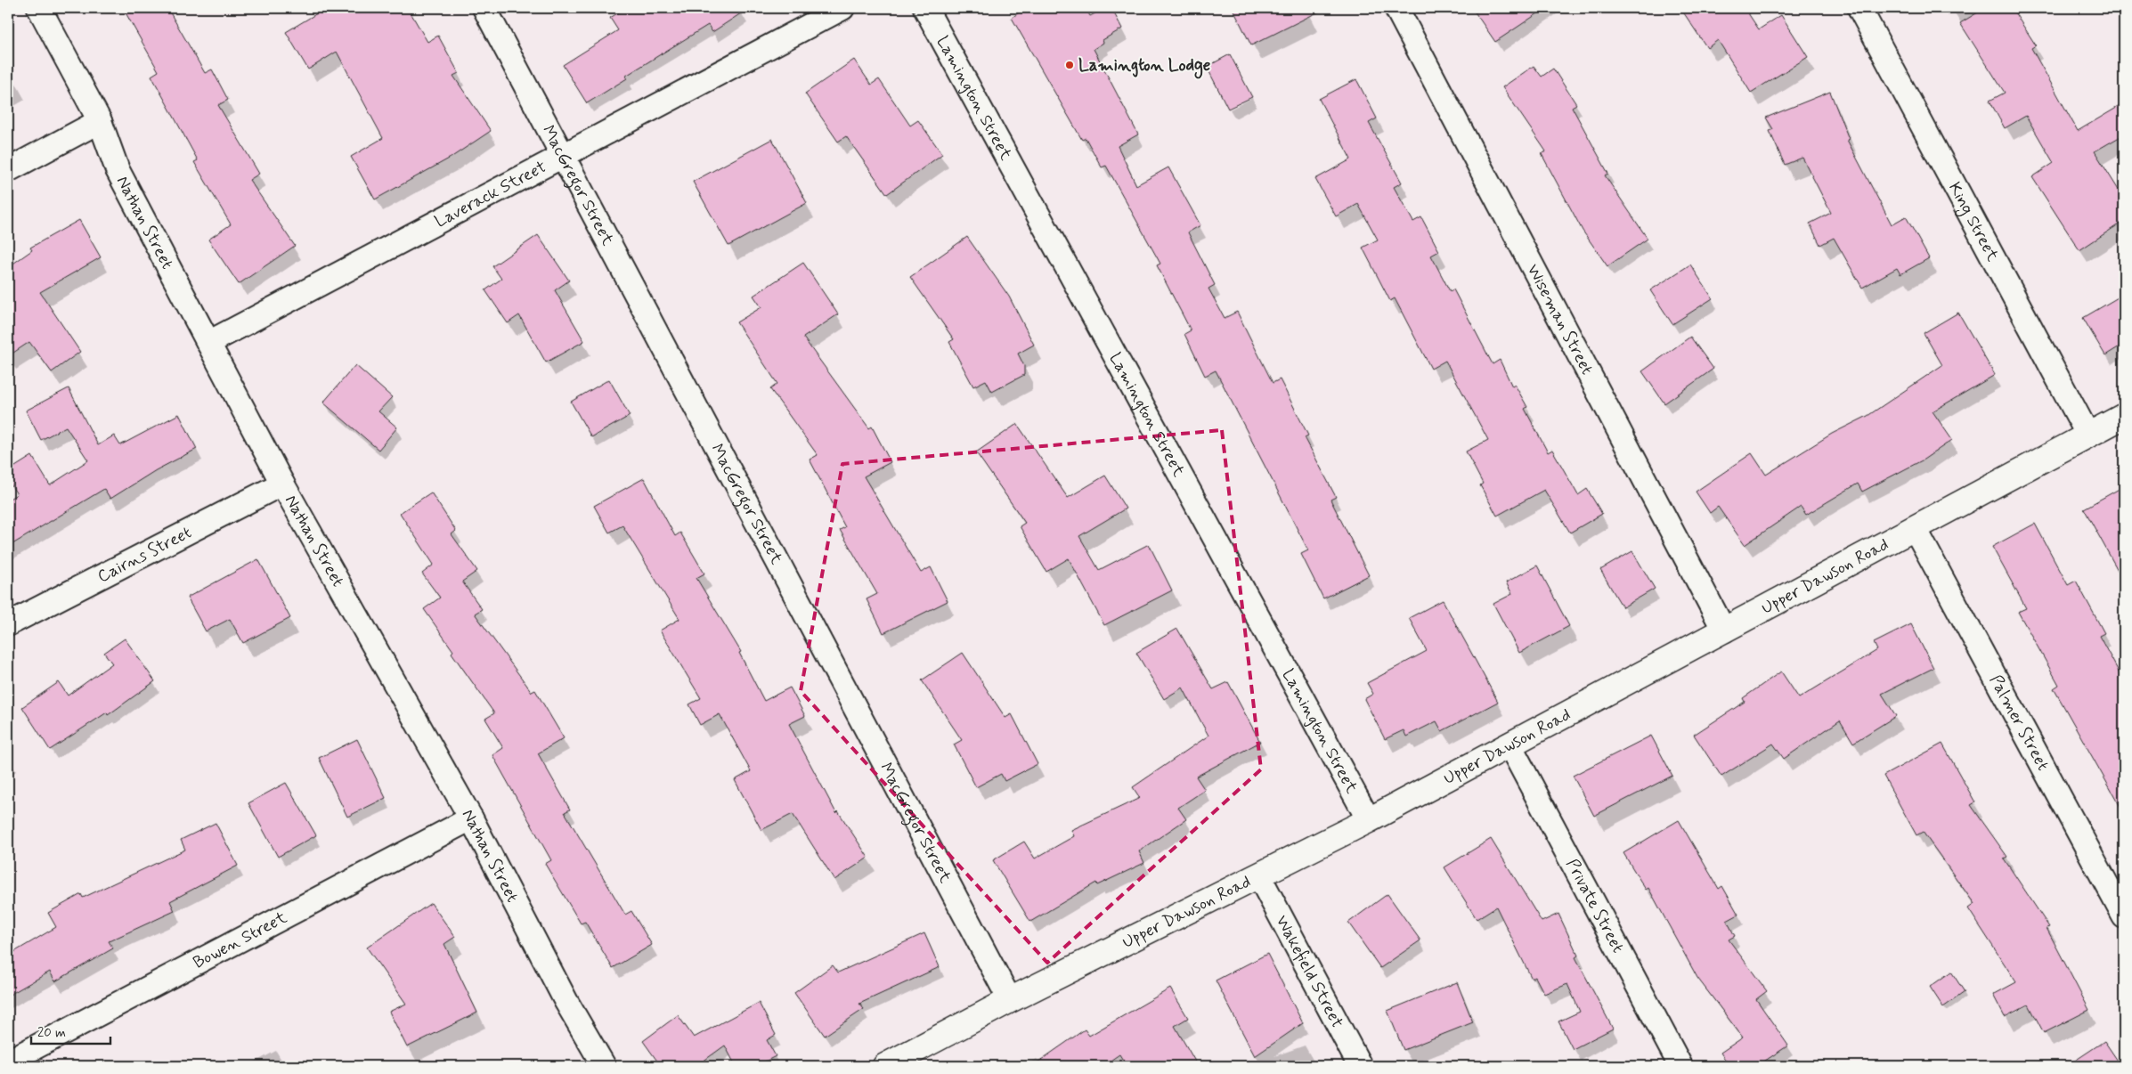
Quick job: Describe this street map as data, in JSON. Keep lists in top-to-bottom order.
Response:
{
  "streets": {
    "street": [
      "Lamington Street",
      "MacGregor Street",
      "Laverack Street",
      "Nathan Street",
      "King Street",
      "Wiseman Street",
      "Cairns Street",
      "Upper Dawson Road",
      "Palmer Street",
      "Private Street",
      "Bowen Street",
      "Wakefield Street"
    ]
  },
  "crossings": [
    ["Lamington Street", "Upper Dawson Road"],
    ["MacGregor Street", "Laverack Street"],
    ["MacGregor Street", "Upper Dawson Road"],
    ["Laverack Street", "Nathan Street"],
    ["Nathan Street", "Cairns Street"],
    ["Nathan Street", "Bowen Street"],
    ["King Street", "Upper Dawson Road"],
    ["Wiseman Street", "Upper Dawson Road"],
    ["Upper Dawson Road", "Palmer Street"],
    ["Upper Dawson Road", "Private Street"],
    ["Upper Dawson Road", "Wakefield Street"]
  ],
  "places": ["Lamington Lodge"],
  "scale_bar": "20 m"
}
